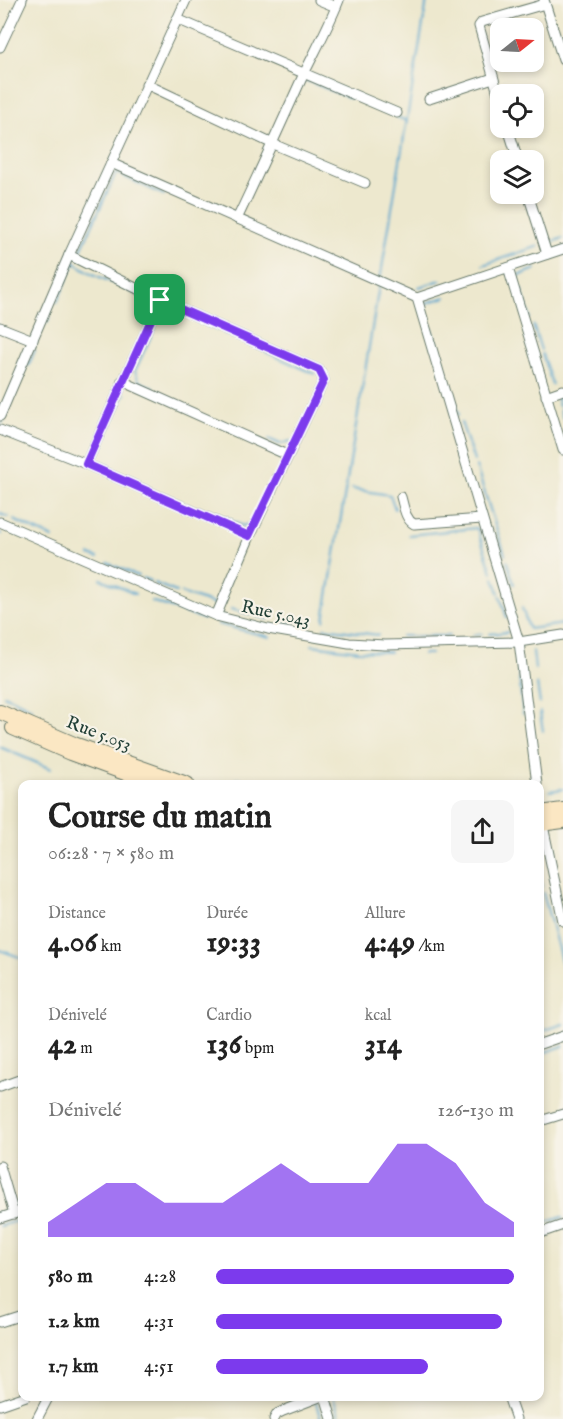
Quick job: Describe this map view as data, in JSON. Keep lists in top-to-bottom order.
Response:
{
  "streets": {
    "main road": ["Rue 5.053"],
    "street": ["Rue 5.043"]
  },
  "north": "right",
  "page": {
    "heading": ["Course du matin", "06:28 · 7 × 580 m"],
    "stats": [
      ["Distance", "4.06 km"],
      ["Durée", "19:33"],
      ["Allure", "4:49 /km"],
      ["Dénivelé", "42 m"],
      ["Cardio", "136 bpm"],
      ["kcal", "314"]
    ],
    "chart": ["Dénivelé", "126–130 m"],
    "list": [
      {
        "name": "580 m",
        "note": "4:28"
      },
      {
        "name": "1.2 km",
        "note": "4:31"
      },
      {
        "name": "1.7 km",
        "note": "4:51"
      }
    ]
  }
}
